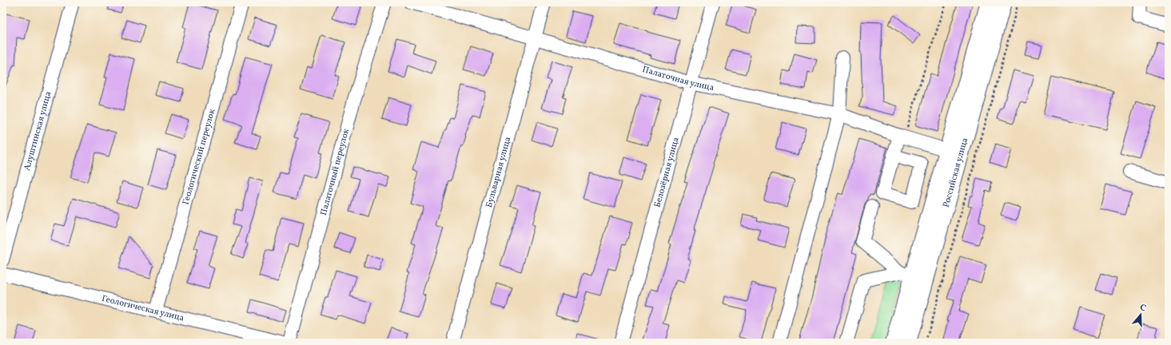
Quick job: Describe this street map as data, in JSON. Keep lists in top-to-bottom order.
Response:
{
  "streets": {
    "main road": ["Российская улица"],
    "street": [
      "Палаточная улица",
      "Алуштинская улица",
      "Геологический переулок",
      "Палаточный переулок",
      "Бульварная улица",
      "Белозёрная улица",
      "Геологическая улица"
    ]
  },
  "crossings": [
    ["Палаточная улица", "Бульварная улица"],
    ["Палаточная улица", "Белозёрная улица"],
    ["Палаточная улица", "Российская улица"],
    ["Геологический переулок", "Геологическая улица"]
  ],
  "north": "top"
}
